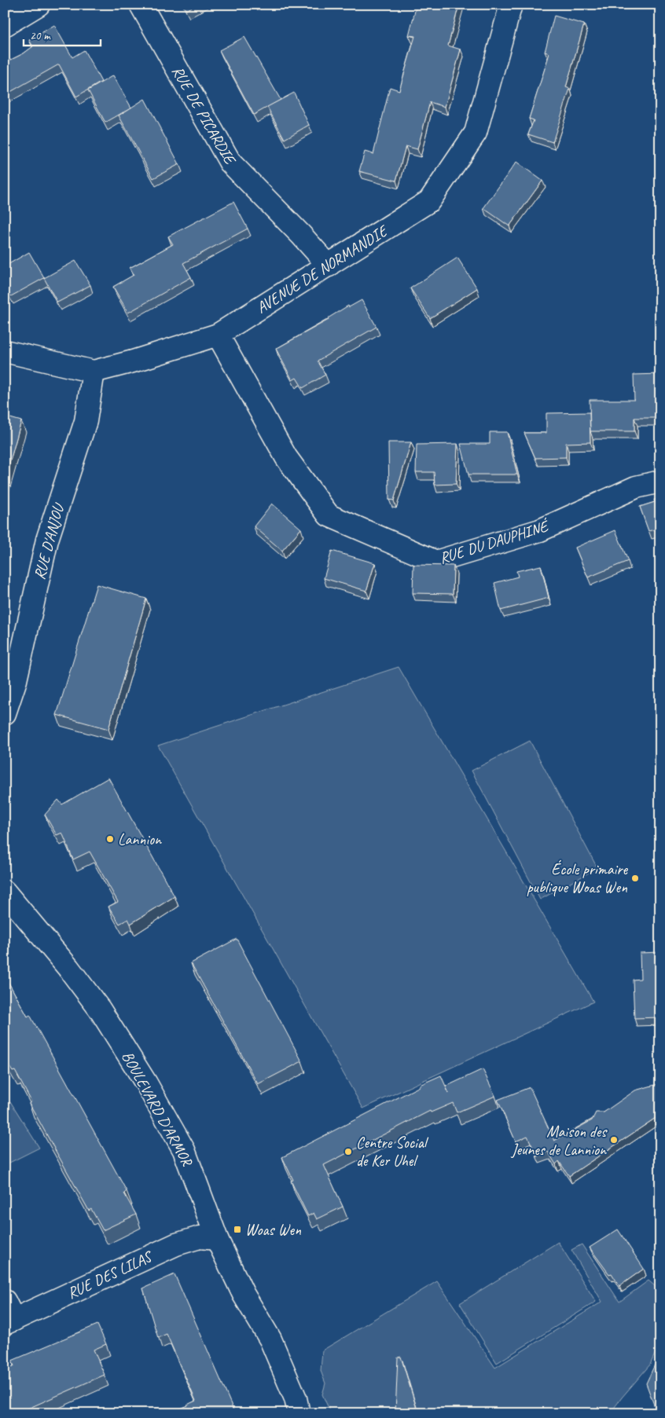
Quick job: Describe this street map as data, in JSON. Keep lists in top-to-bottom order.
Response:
{
  "streets": {
    "street": [
      "RUE DE PICARDIE",
      "AVENUE DE NORMANDIE",
      "RUE D'ANJOU",
      "RUE DU DAUPHINÉ",
      "BOULEVARD D'ARMOR",
      "RUE DES LILAS"
    ]
  },
  "crossings": [
    ["RUE DE PICARDIE", "AVENUE DE NORMANDIE"],
    ["AVENUE DE NORMANDIE", "RUE D'ANJOU"],
    ["AVENUE DE NORMANDIE", "RUE DU DAUPHINÉ"],
    ["BOULEVARD D'ARMOR", "RUE DES LILAS"]
  ],
  "places": {
    "other": [
      "Lannion",
      "École primaire publique Woas Wen",
      "Maison des Jeunes de Lannion",
      "Centre Social de Ker Uhel"
    ],
    "transit": ["Woas Wen"]
  },
  "scale_bar": "20 m"
}
